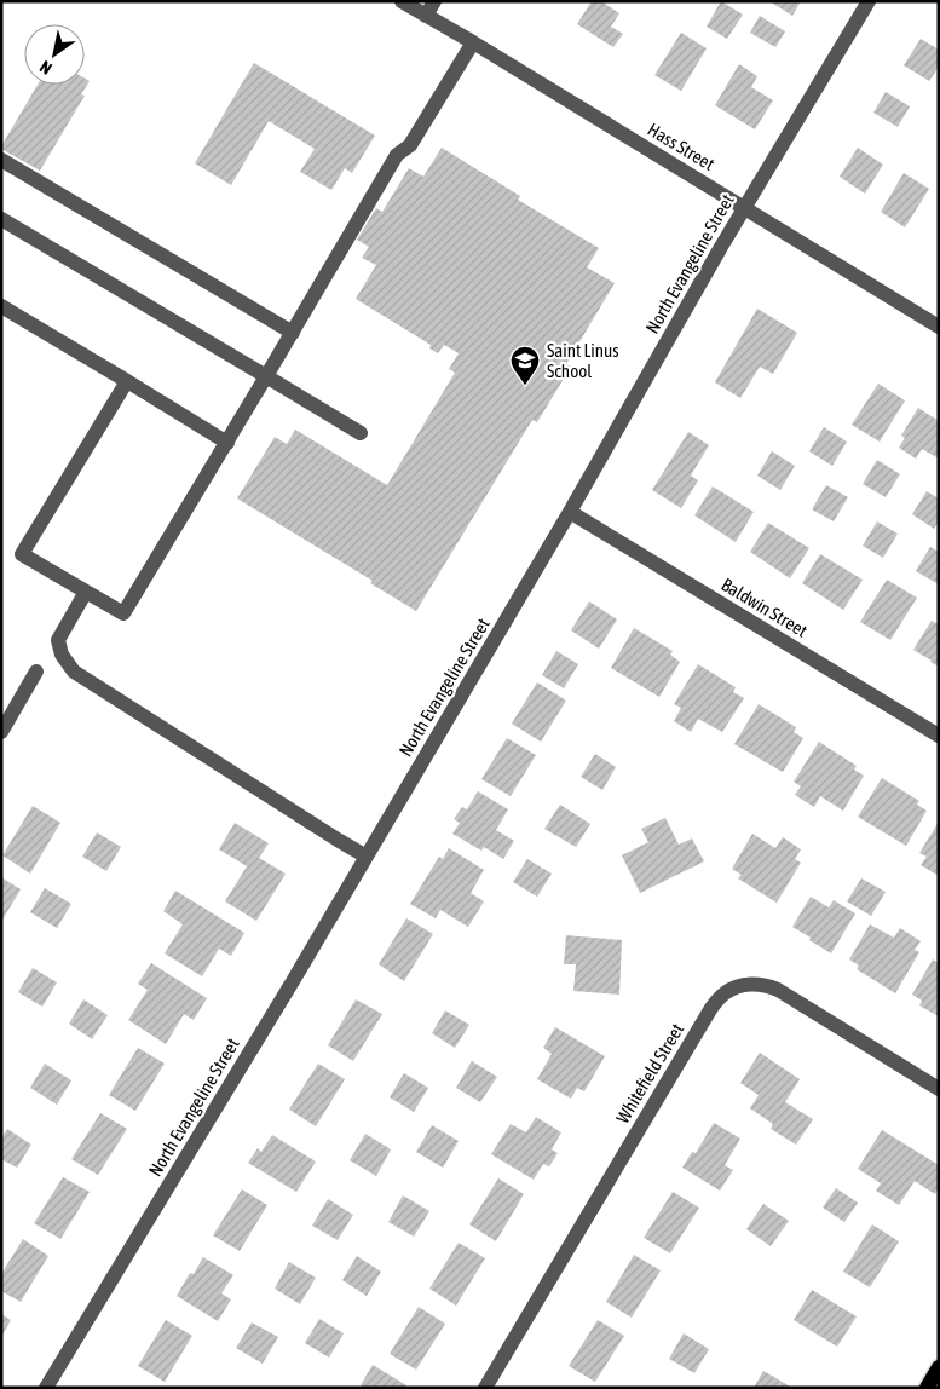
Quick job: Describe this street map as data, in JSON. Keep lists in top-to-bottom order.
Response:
{
  "streets": {
    "street": [
      "Hass Street",
      "North Evangeline Street",
      "Baldwin Street",
      "Whitefield Street"
    ]
  },
  "crossings": [
    ["Hass Street", "North Evangeline Street"],
    ["North Evangeline Street", "Baldwin Street"]
  ],
  "places": {
    "school or university": ["Saint Linus School"]
  },
  "north": "bottom left"
}
